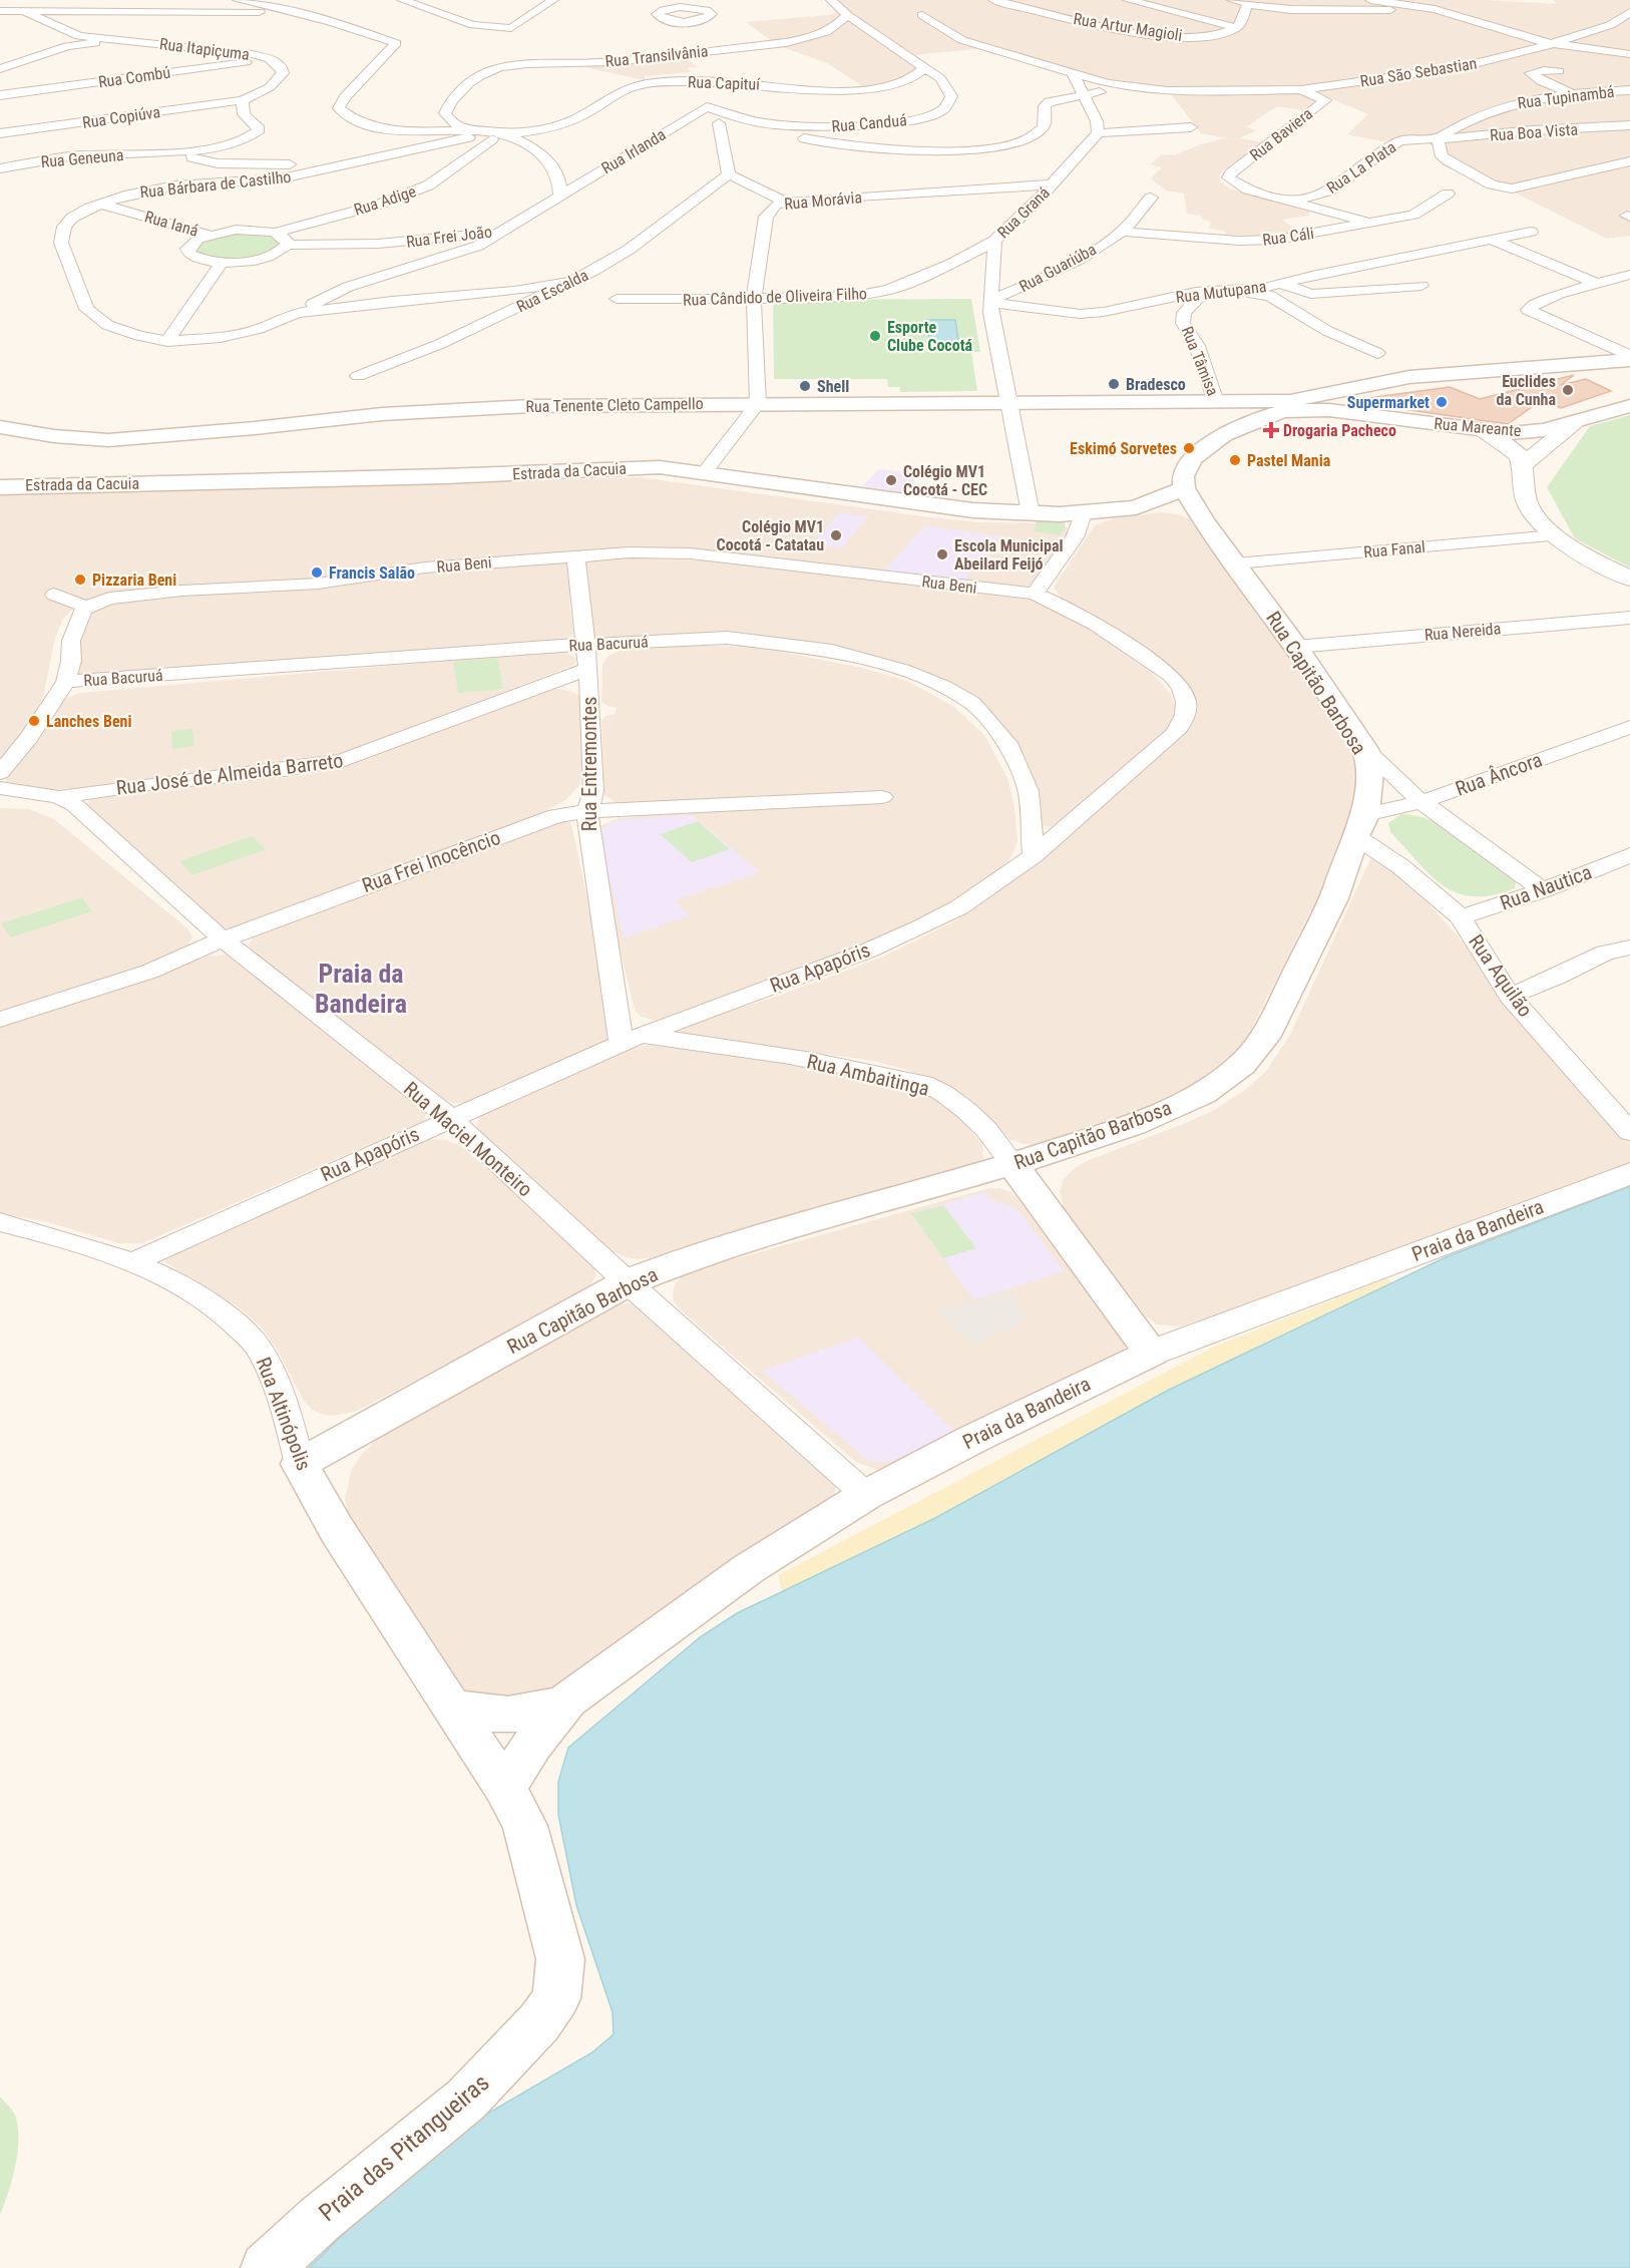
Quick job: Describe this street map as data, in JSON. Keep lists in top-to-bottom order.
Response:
{
  "streets": {
    "main road": [
      "Rua Tenente Cleto Campello",
      "Rua Mareante",
      "Estrada da Cacuia",
      "Rua Capitão Barbosa",
      "Rua Ambaitinga",
      "Praia da Bandeira",
      "Rua Altinópolis",
      "Praia das Pitangueiras"
    ],
    "street": [
      "Rua Artur Magioli",
      "Rua Itapiçuma",
      "Rua Transilvânia",
      "Rua São Sebastian",
      "Rua Combú",
      "Rua Capituí",
      "Rua Tupinambá",
      "Rua Copiúva",
      "Rua Canduá",
      "Rua Boa Vista",
      "Rua Baviera",
      "Rua Irlanda",
      "Rua Geneuna",
      "Rua La Plata",
      "Rua Bárbara de Castilho",
      "Rua Adige",
      "Rua Morávia",
      "Rua Graná",
      "Rua Ianá",
      "Rua Frei João",
      "Rua Cáli",
      "Rua Guariúba",
      "Rua Escalda",
      "Rua Mutupana",
      "Rua Cândido de Oliveira Filho",
      "Rua Tâmisa",
      "Rua Fanal",
      "Rua Beni",
      "Rua Nereida",
      "Rua Bacuruá",
      "Rua Entremontes",
      "Rua José de Almeida Barreto",
      "Rua Âncora",
      "Rua Frei Inocêncio",
      "Rua Nautica",
      "Rua Apapóris",
      "Rua Aquilão",
      "Rua Maciel Monteiro"
    ]
  },
  "crossings": [
    ["Rua Itapiçuma", "Rua Combú"],
    ["Rua Itapiçuma", "Rua Copiúva"],
    ["Rua Transilvânia", "Rua Canduá"],
    ["Rua Transilvânia", "Rua Bárbara de Castilho"],
    ["Rua São Sebastian", "Rua Baviera"],
    ["Rua Capituí", "Rua Canduá"],
    ["Rua Tupinambá", "Rua Boa Vista"],
    ["Rua Tupinambá", "Rua La Plata"],
    ["Rua Canduá", "Rua Baviera"],
    ["Rua Canduá", "Rua Irlanda"],
    ["Rua Boa Vista", "Rua La Plata"],
    ["Rua Baviera", "Rua La Plata"],
    ["Rua Baviera", "Rua Cáli"],
    ["Rua Irlanda", "Rua Frei João"],
    ["Rua Bárbara de Castilho", "Rua Ianá"],
    ["Rua Bárbara de Castilho", "Rua Escalda"],
    ["Rua Adige", "Rua Ianá"],
    ["Rua Morávia", "Rua Graná"],
    ["Rua Morávia", "Rua Cândido de Oliveira Filho"],
    ["Rua Morávia", "Rua Tenente Cleto Campello"],
    ["Rua Graná", "Rua Guariúba"],
    ["Rua Graná", "Rua Mutupana"],
    ["Rua Graná", "Rua Cândido de Oliveira Filho"],
    ["Rua Graná", "Rua Tenente Cleto Campello"],
    ["Rua Graná", "Estrada da Cacuia"],
    ["Rua Cáli", "Rua Guariúba"],
    ["Rua Guariúba", "Rua Mutupana"],
    ["Rua Mutupana", "Rua Tâmisa"],
    ["Rua Tâmisa", "Rua Tenente Cleto Campello"],
    ["Estrada da Cacuia", "Rua Capitão Barbosa"],
    ["Rua Fanal", "Rua Capitão Barbosa"],
    ["Rua Beni", "Rua Entremontes"],
    ["Rua Beni", "Rua Apapóris"],
    ["Rua Nereida", "Rua Capitão Barbosa"],
    ["Rua Bacuruá", "Rua Entremontes"],
    ["Rua Bacuruá", "Rua Apapóris"],
    ["Rua Capitão Barbosa", "Rua Âncora"],
    ["Rua Capitão Barbosa", "Rua Aquilão"],
    ["Rua Capitão Barbosa", "Rua Ambaitinga"],
    ["Rua Capitão Barbosa", "Rua Maciel Monteiro"],
    ["Rua Capitão Barbosa", "Rua Altinópolis"],
    ["Rua Entremontes", "Rua José de Almeida Barreto"],
    ["Rua Entremontes", "Rua Frei Inocêncio"],
    ["Rua Entremontes", "Rua Apapóris"],
    ["Rua Entremontes", "Rua Ambaitinga"],
    ["Rua José de Almeida Barreto", "Rua Maciel Monteiro"],
    ["Rua Âncora", "Rua Aquilão"],
    ["Rua Frei Inocêncio", "Rua Maciel Monteiro"],
    ["Rua Nautica", "Rua Aquilão"],
    ["Rua Apapóris", "Rua Ambaitinga"],
    ["Rua Apapóris", "Rua Maciel Monteiro"],
    ["Rua Apapóris", "Rua Altinópolis"],
    ["Rua Ambaitinga", "Praia da Bandeira"],
    ["Rua Maciel Monteiro", "Praia da Bandeira"],
    ["Praia da Bandeira", "Rua Altinópolis"],
    ["Praia da Bandeira", "Praia das Pitangueiras"],
    ["Rua Altinópolis", "Praia das Pitangueiras"]
  ],
  "districts": ["Praia da Bandeira"],
  "places": {
    "other": [
      "Esporte Clube Cocotá",
      "Bradesco",
      "Shell",
      "Euclides da Cunha",
      "Supermarket",
      "Eskimó Sorvetes",
      "Pastel Mania",
      "Colégio MV1 Cocotá - CEC",
      "Colégio MV1 Cocotá - Catatau",
      "Escola Municipal Abeilard Feijó",
      "Francis Salão",
      "Pizzaria Beni",
      "Lanches Beni"
    ],
    "health": ["Drogaria Pacheco"]
  }
}
